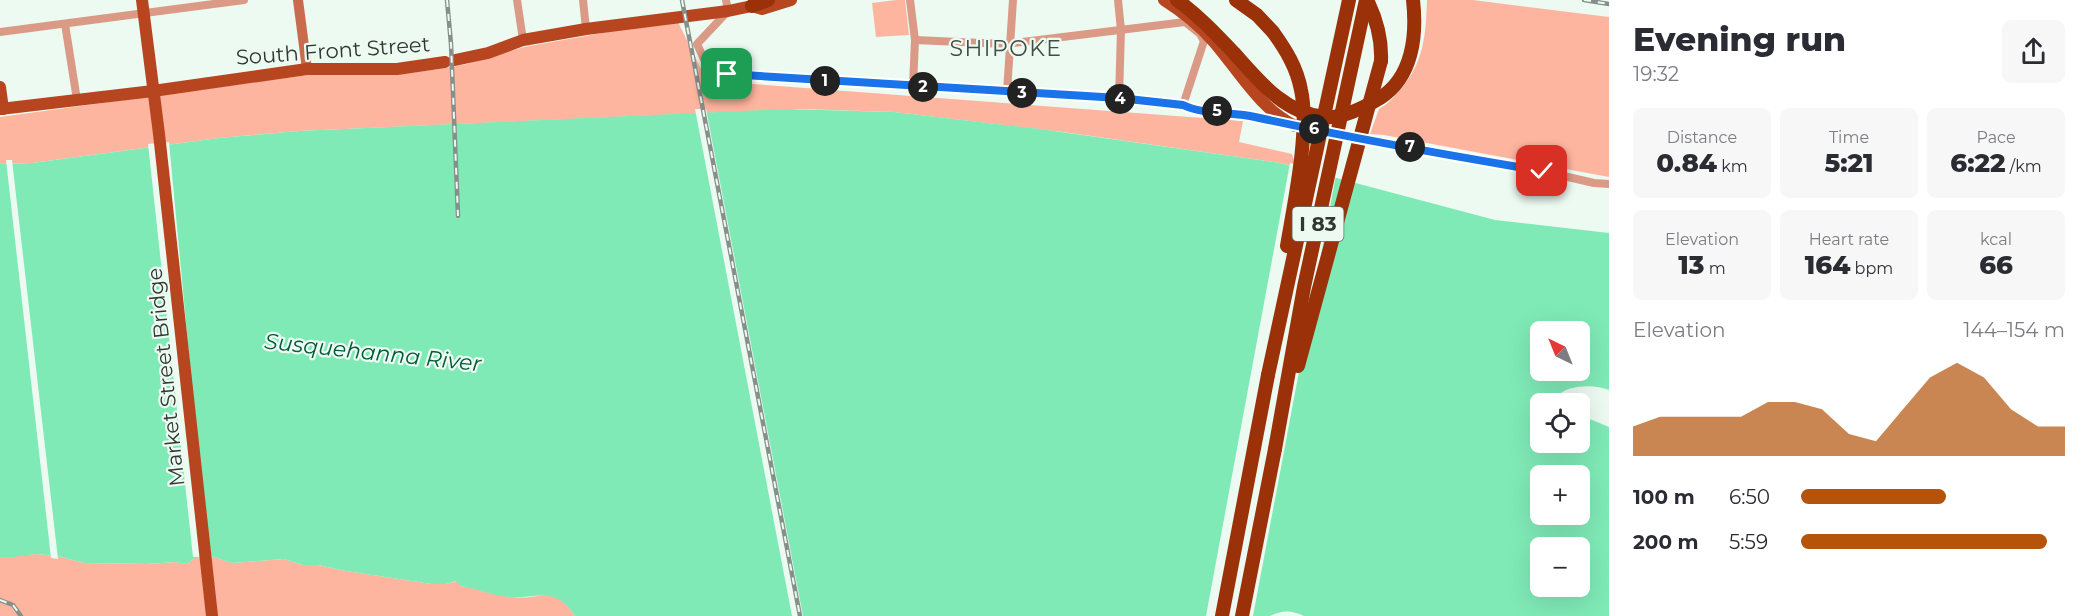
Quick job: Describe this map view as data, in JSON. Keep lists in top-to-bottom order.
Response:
{
  "streets": {
    "highway": ["I 83"],
    "main road": ["South Front Street", "Market Street Bridge"]
  },
  "crossings": [
    ["South Front Street", "Market Street Bridge"]
  ],
  "districts": ["SHIPOKE"],
  "water": ["Susquehanna River"],
  "north": "top left",
  "page": {
    "heading": ["Evening run", "19:32"],
    "pins": [
      "1",
      "2",
      "3",
      "4",
      "5",
      "6",
      "7"
    ],
    "stats": [
      ["Distance", "0.84 km"],
      ["Time", "5:21"],
      ["Pace", "6:22 /km"],
      ["Elevation", "13 m"],
      ["Heart rate", "164 bpm"],
      ["kcal", "66"]
    ],
    "chart": ["Elevation", "144–154 m"],
    "map_buttons": ["+", "−"],
    "list": [
      {
        "name": "100 m",
        "note": "6:50"
      },
      {
        "name": "200 m",
        "note": "5:59"
      }
    ]
  }
}
